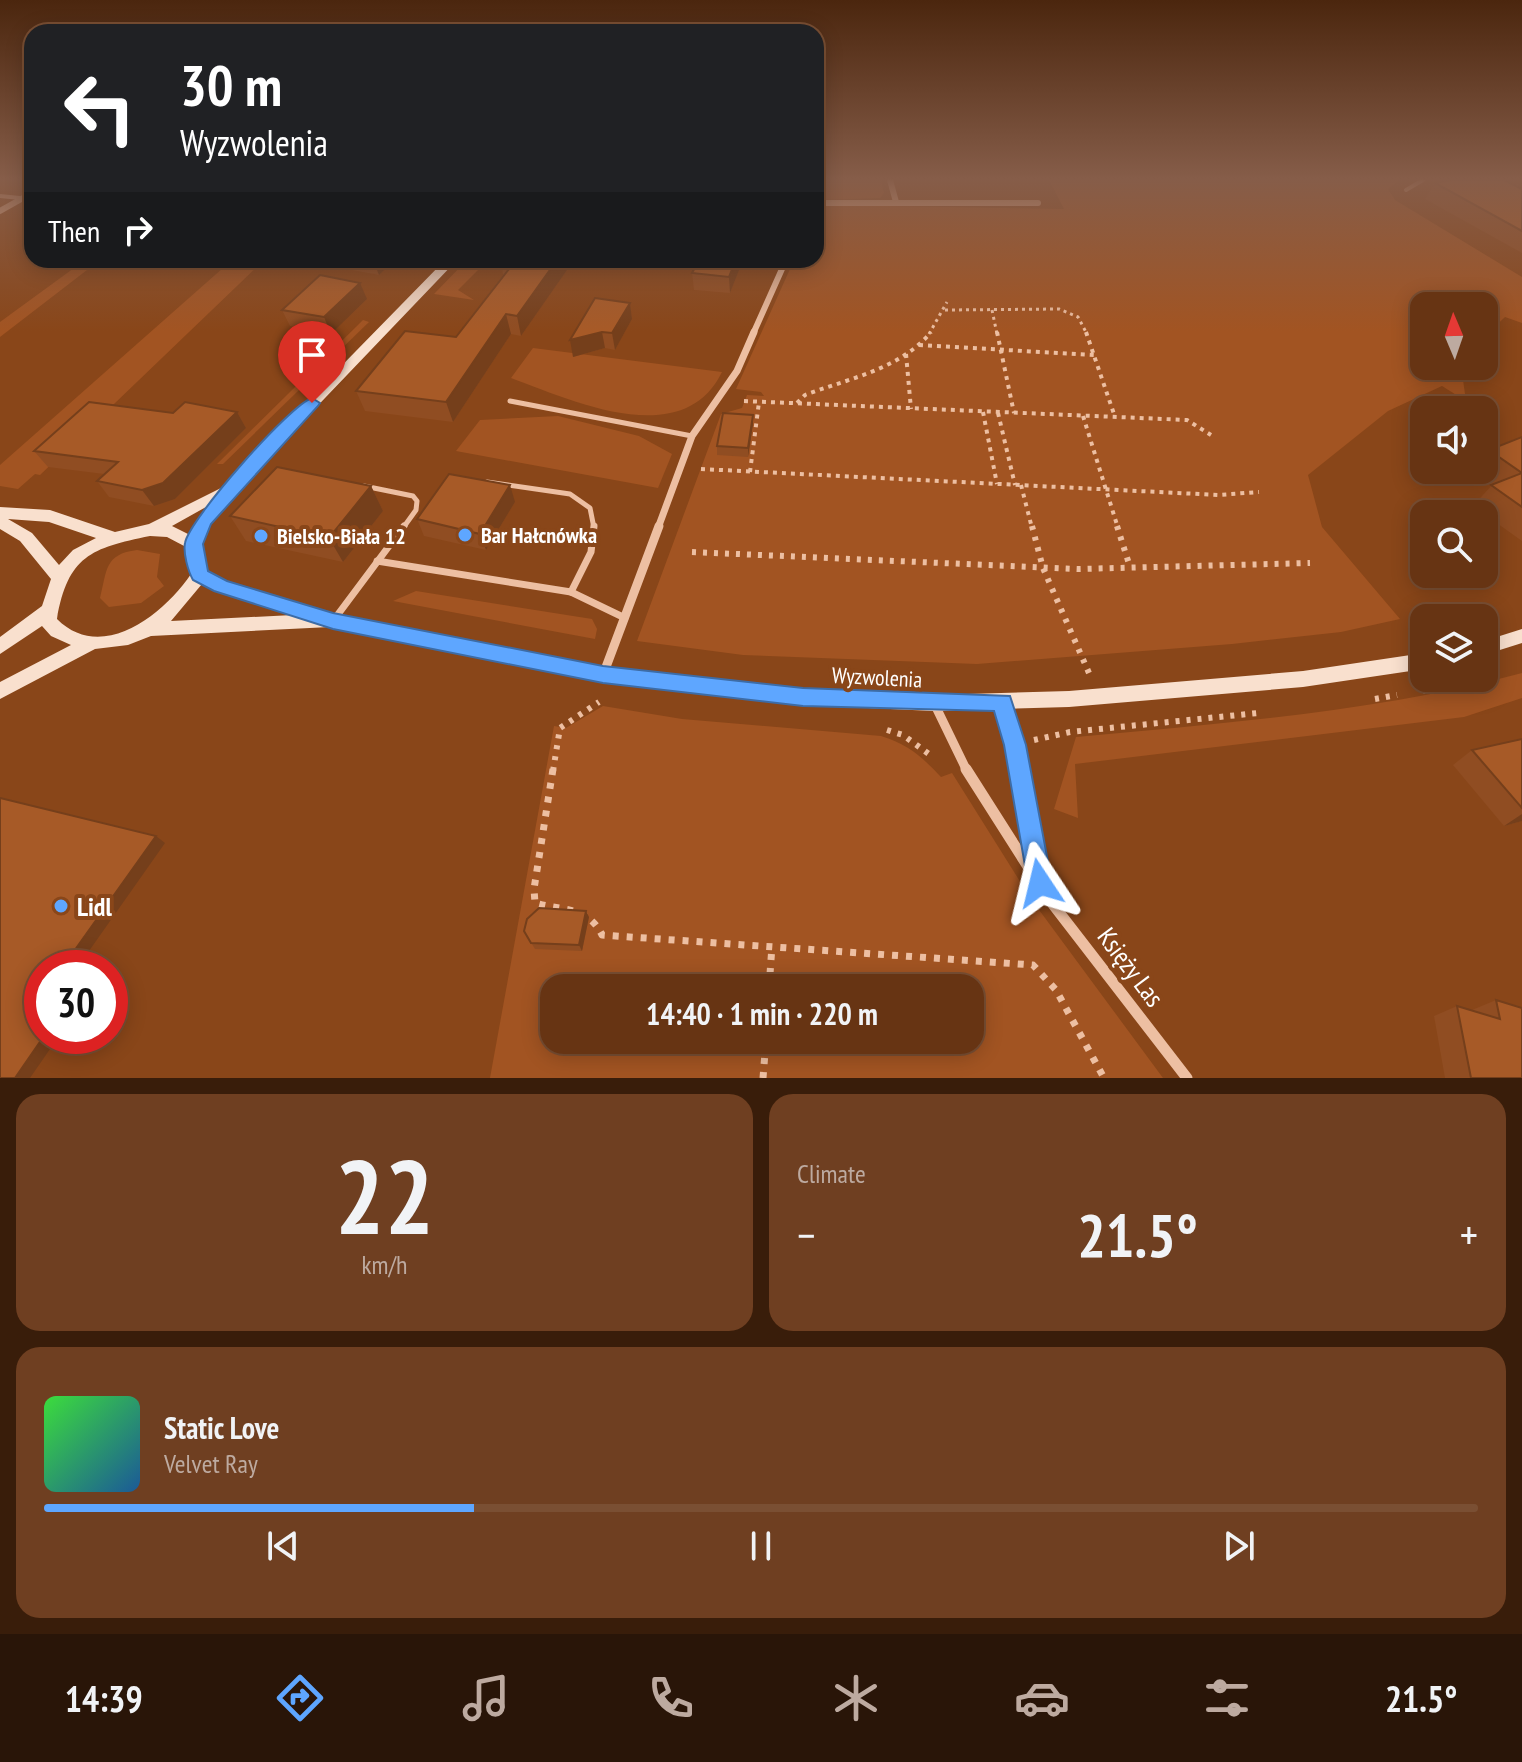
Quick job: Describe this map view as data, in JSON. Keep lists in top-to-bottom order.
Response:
{
  "streets": {
    "street": ["Wyzwolenia", "Księży Las"]
  },
  "crossings": [
    ["Wyzwolenia", "Księży Las"]
  ],
  "places": ["Bar Hałcnówka", "Bielsko-Biała 12", "Lidl"],
  "north": "top",
  "page": {
    "turn": ["30 m", "Wyzwolenia"],
    "then": "Then",
    "limit": "30",
    "trip": "14:40 · 1 min · 220 m",
    "tile": [
      ["22", "km/h"],
      "Climate"
    ],
    "heat": ["−", "21.5°", "+"],
    "song": ["Static Love", "Velvet Ray"],
    "tabs": ["14:39", "21.5°"]
  }
}
